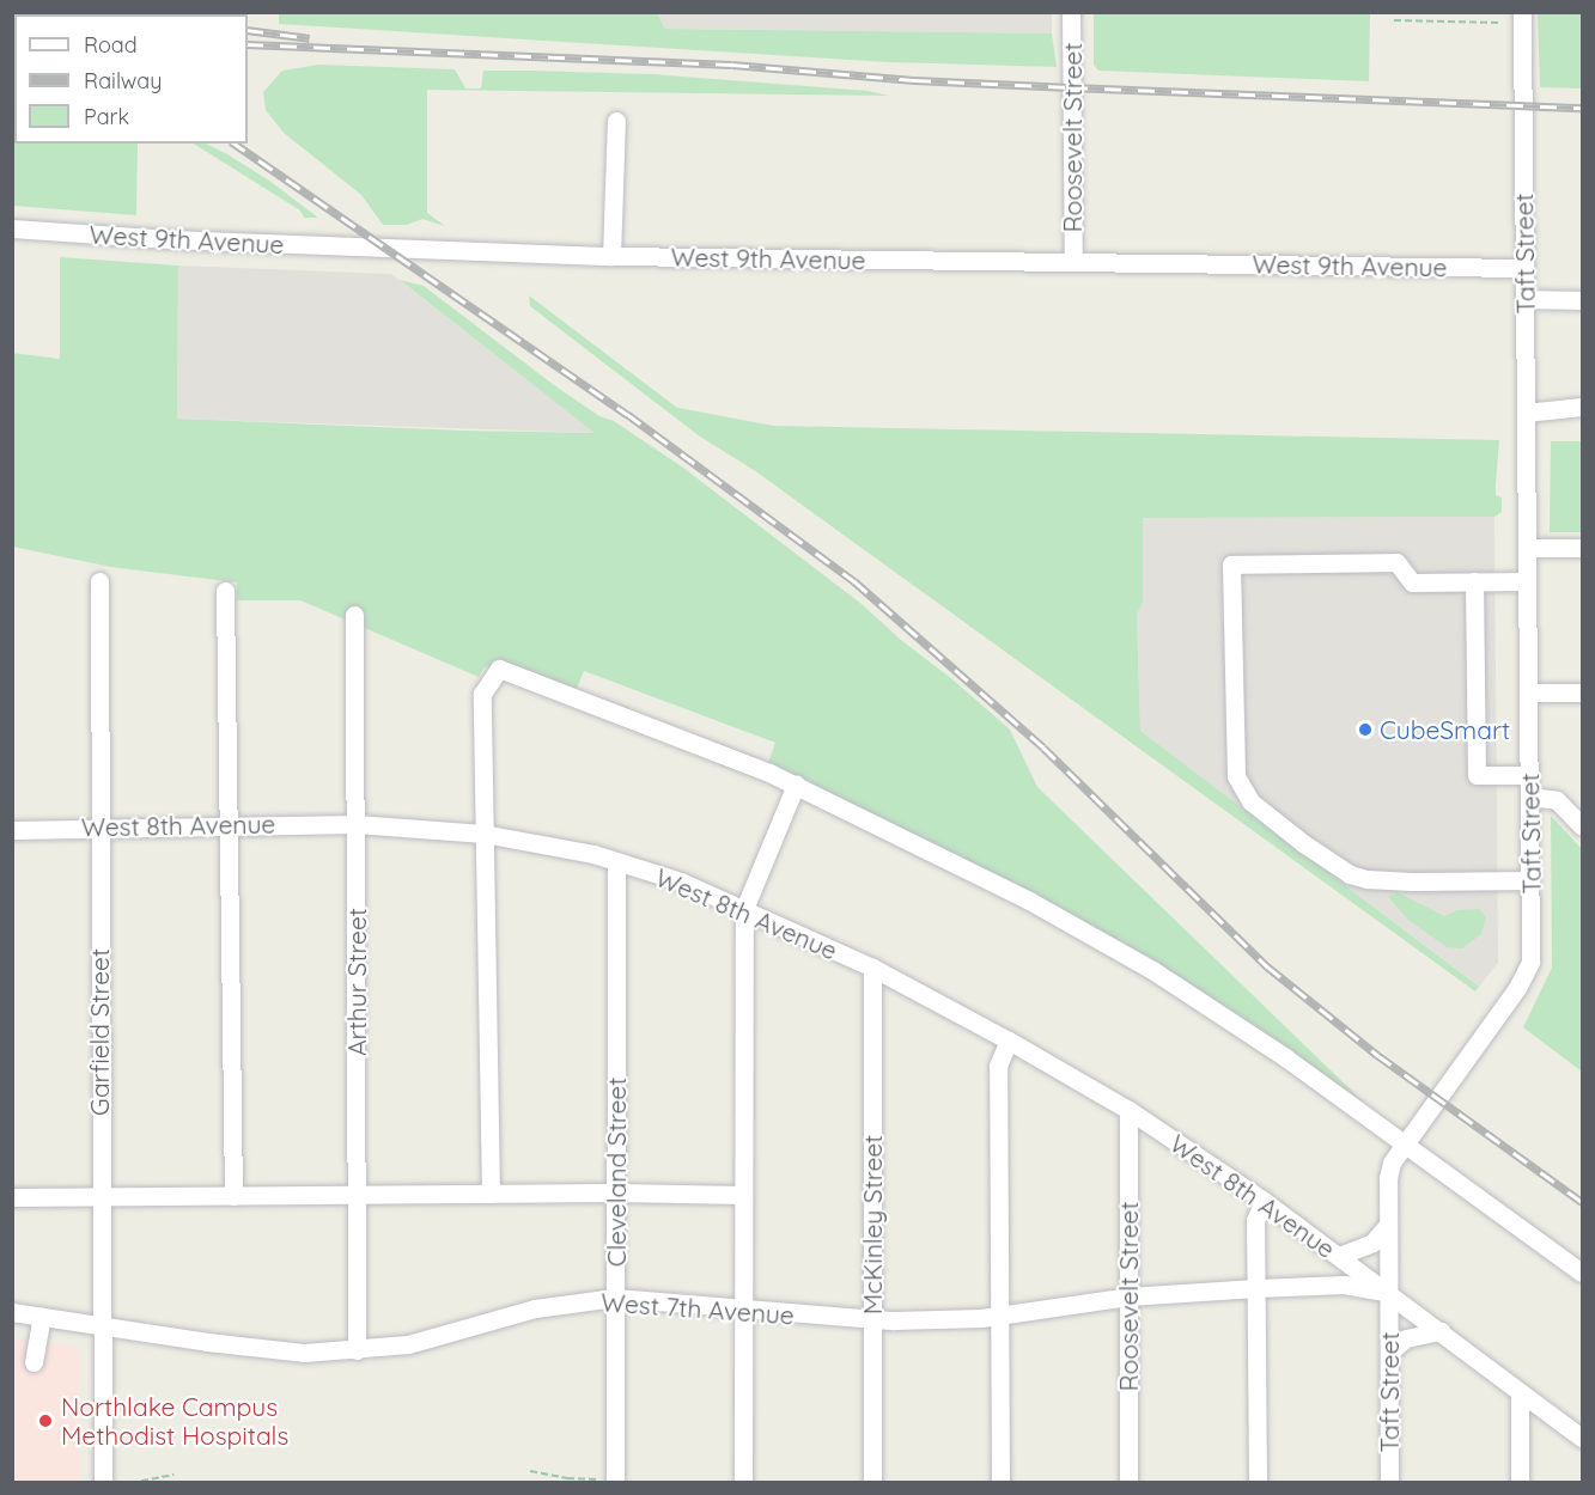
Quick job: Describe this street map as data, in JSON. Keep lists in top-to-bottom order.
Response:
{
  "streets": {
    "street": [
      "Roosevelt Street",
      "West 9th Avenue",
      "Taft Street",
      "West 8th Avenue",
      "Arthur Street",
      "Garfield Street",
      "Cleveland Street",
      "McKinley Street",
      "West 7th Avenue"
    ]
  },
  "crossings": [
    ["Roosevelt Street", "West 9th Avenue"],
    ["Roosevelt Street", "West 8th Avenue"],
    ["Roosevelt Street", "West 7th Avenue"],
    ["West 9th Avenue", "Taft Street"],
    ["Taft Street", "West 8th Avenue"],
    ["Taft Street", "West 7th Avenue"],
    ["West 8th Avenue", "Arthur Street"],
    ["West 8th Avenue", "Garfield Street"],
    ["West 8th Avenue", "Cleveland Street"],
    ["West 8th Avenue", "McKinley Street"],
    ["West 8th Avenue", "West 7th Avenue"],
    ["Arthur Street", "West 7th Avenue"],
    ["Garfield Street", "West 7th Avenue"],
    ["Cleveland Street", "West 7th Avenue"],
    ["McKinley Street", "West 7th Avenue"]
  ],
  "places": ["CubeSmart", "Northlake Campus Methodist Hospitals"],
  "legend": ["Road", "Railway", "Park"]
}
